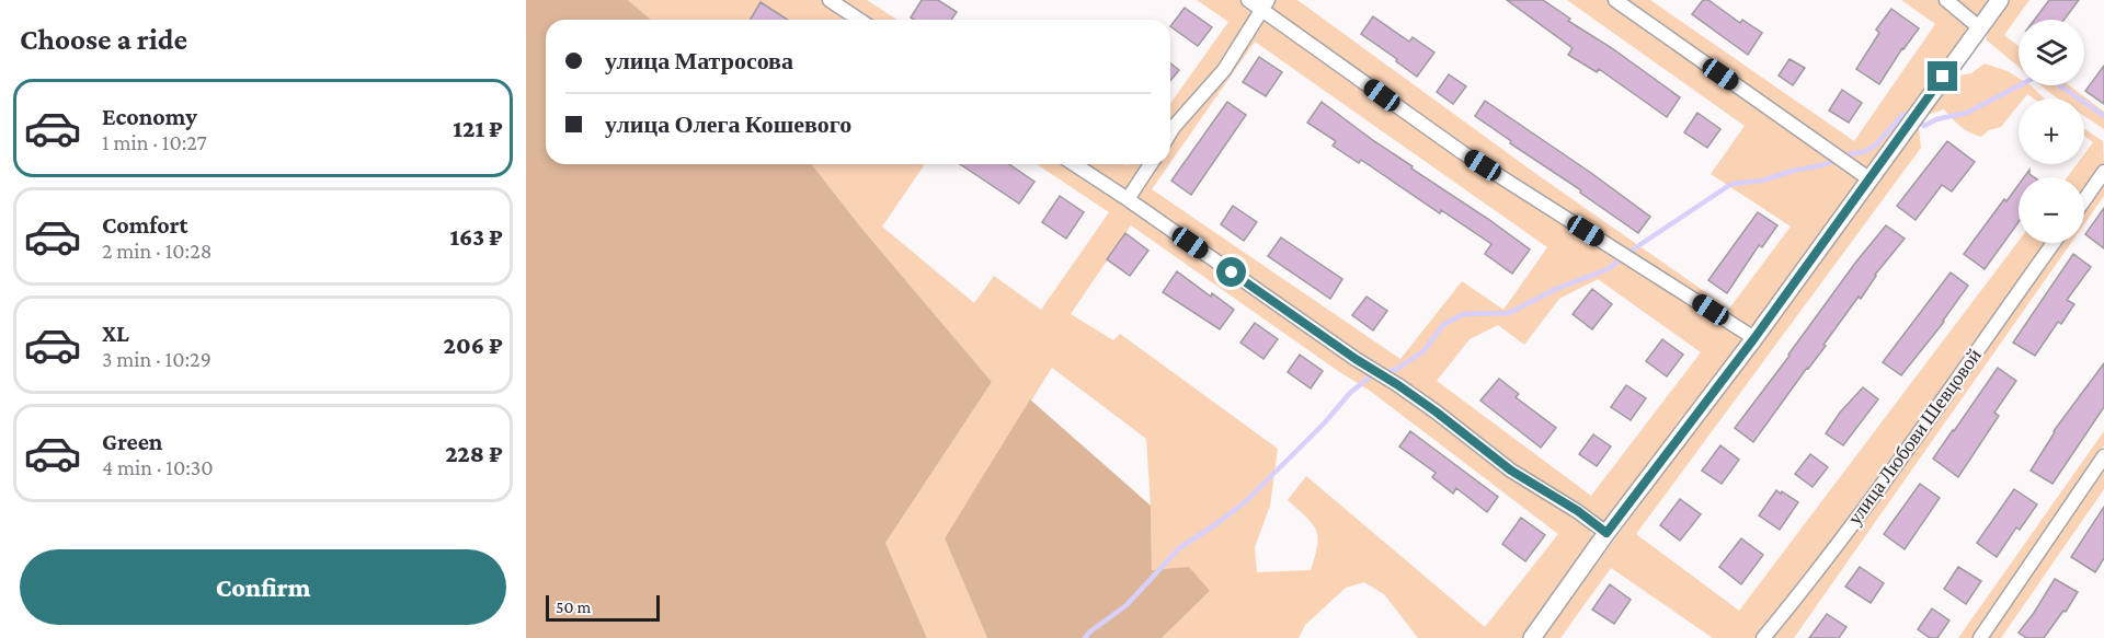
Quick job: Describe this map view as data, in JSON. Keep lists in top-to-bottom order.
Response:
{
  "streets": {
    "street": ["улица Любови Шевцовой"]
  },
  "scale_bar": "50 m",
  "page": {
    "heading": "Choose a ride",
    "map_buttons": ["+", "−"],
    "banner": ["улица Матросова", "улица Олега Кошевого"],
    "list": [
      {
        "name": "Economy",
        "note": "1 min · 10:27",
        "value": "121 ₽"
      },
      {
        "name": "Comfort",
        "note": "2 min · 10:28",
        "value": "163 ₽"
      },
      {
        "name": "XL",
        "note": "3 min · 10:29",
        "value": "206 ₽"
      },
      {
        "name": "Green",
        "note": "4 min · 10:30",
        "value": "228 ₽"
      }
    ],
    "buttons": "Confirm",
    "scale": "50 m"
  }
}
